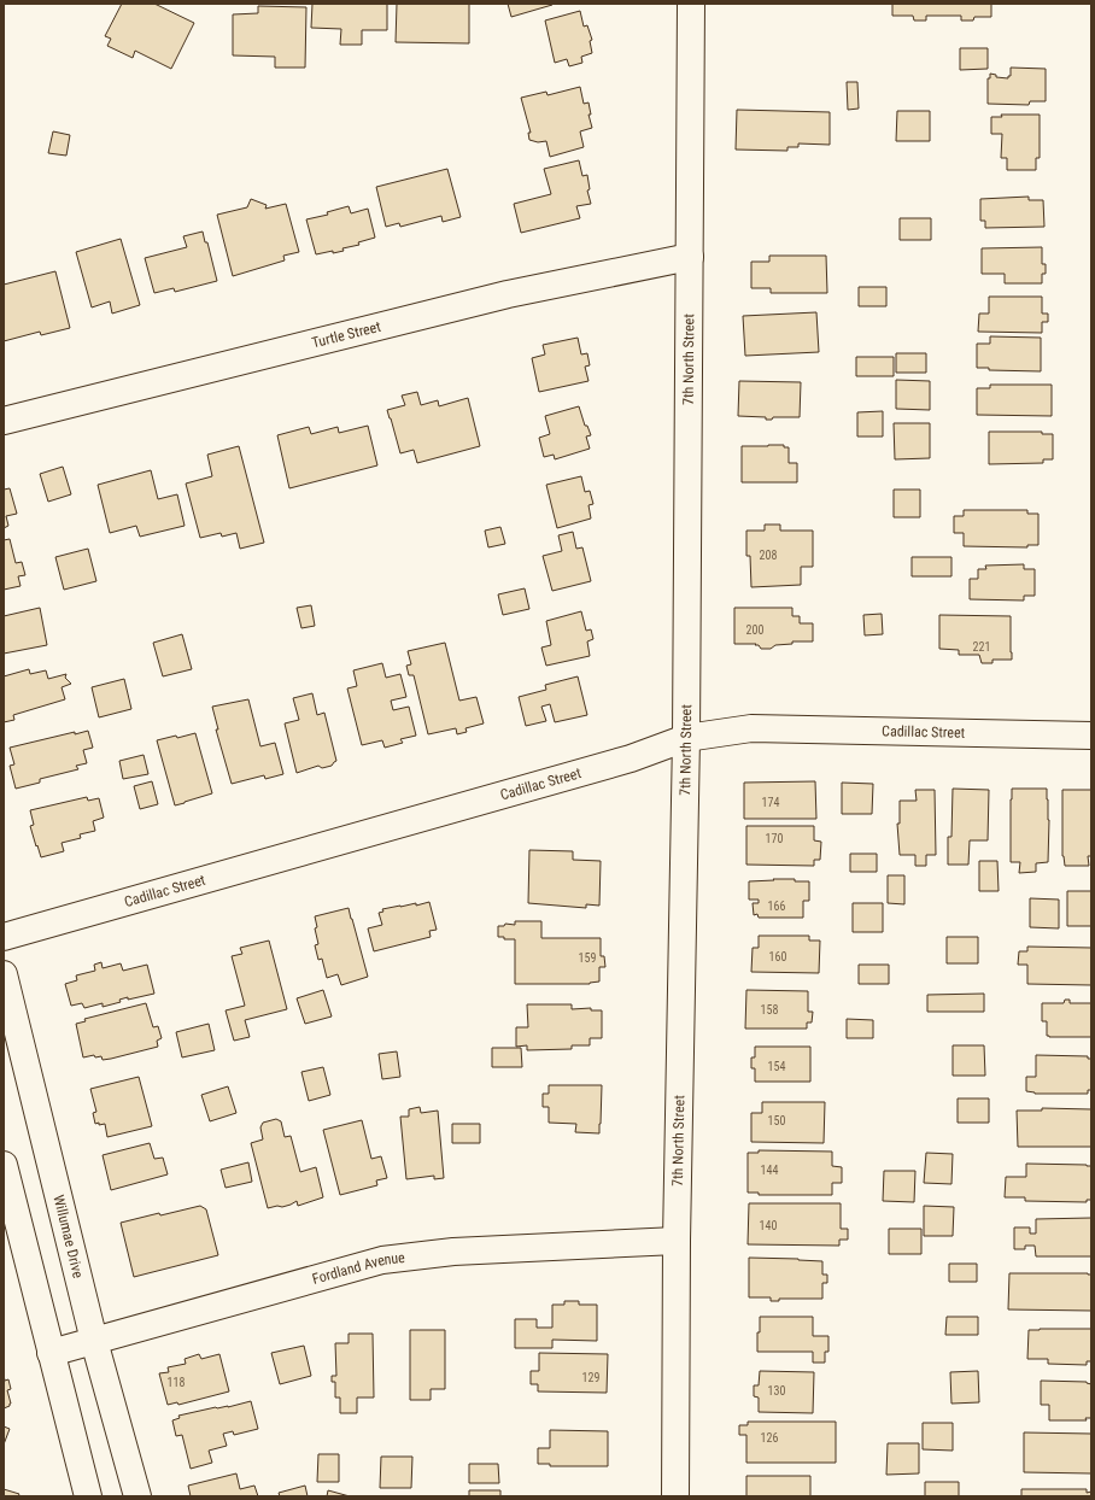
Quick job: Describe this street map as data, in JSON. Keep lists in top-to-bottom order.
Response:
{
  "streets": {
    "street": [
      "Turtle Street",
      "7th North Street",
      "Cadillac Street",
      "Willumae Drive",
      "Fordland Avenue"
    ]
  },
  "crossings": [
    ["Turtle Street", "7th North Street"],
    ["7th North Street", "Cadillac Street"],
    ["7th North Street", "Fordland Avenue"],
    ["Willumae Drive", "Fordland Avenue"]
  ],
  "house_numbers": [
    "208",
    "200",
    "221",
    "174",
    "170",
    "166",
    "160",
    "159",
    "158",
    "154",
    "150",
    "144",
    "140",
    "129",
    "118",
    "130",
    "126"
  ]
}
